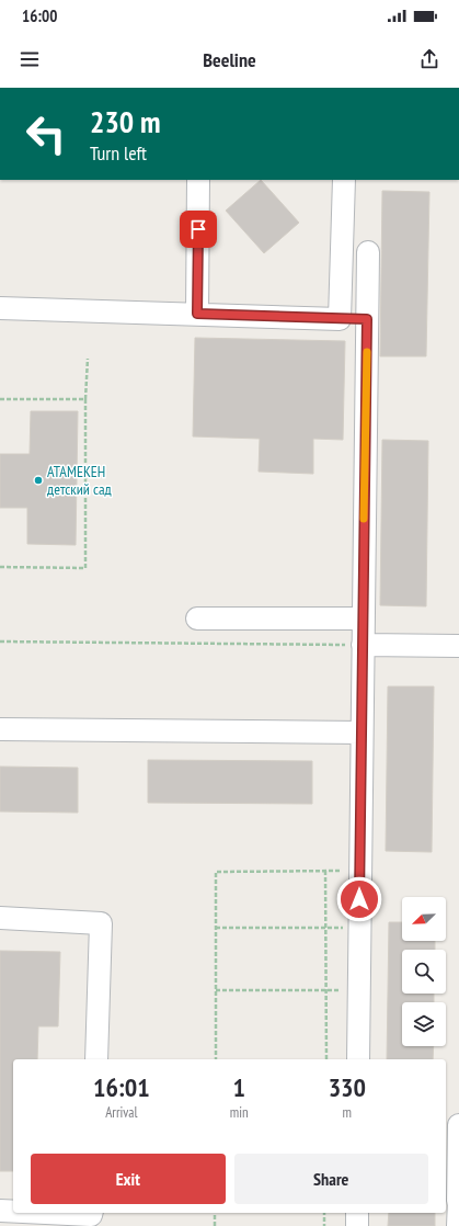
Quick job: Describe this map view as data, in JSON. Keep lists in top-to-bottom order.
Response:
{
  "places": ["АТАМЕКЕН детский сад"],
  "north": "bottom left",
  "page": {
    "status": "16:00",
    "header": "Beeline",
    "turn": ["230 m", "Turn left"],
    "eta": [
      "16:01",
      "Arrival",
      "1",
      "min",
      "330",
      "m"
    ],
    "buttons": ["Exit", "Share"]
  }
}
